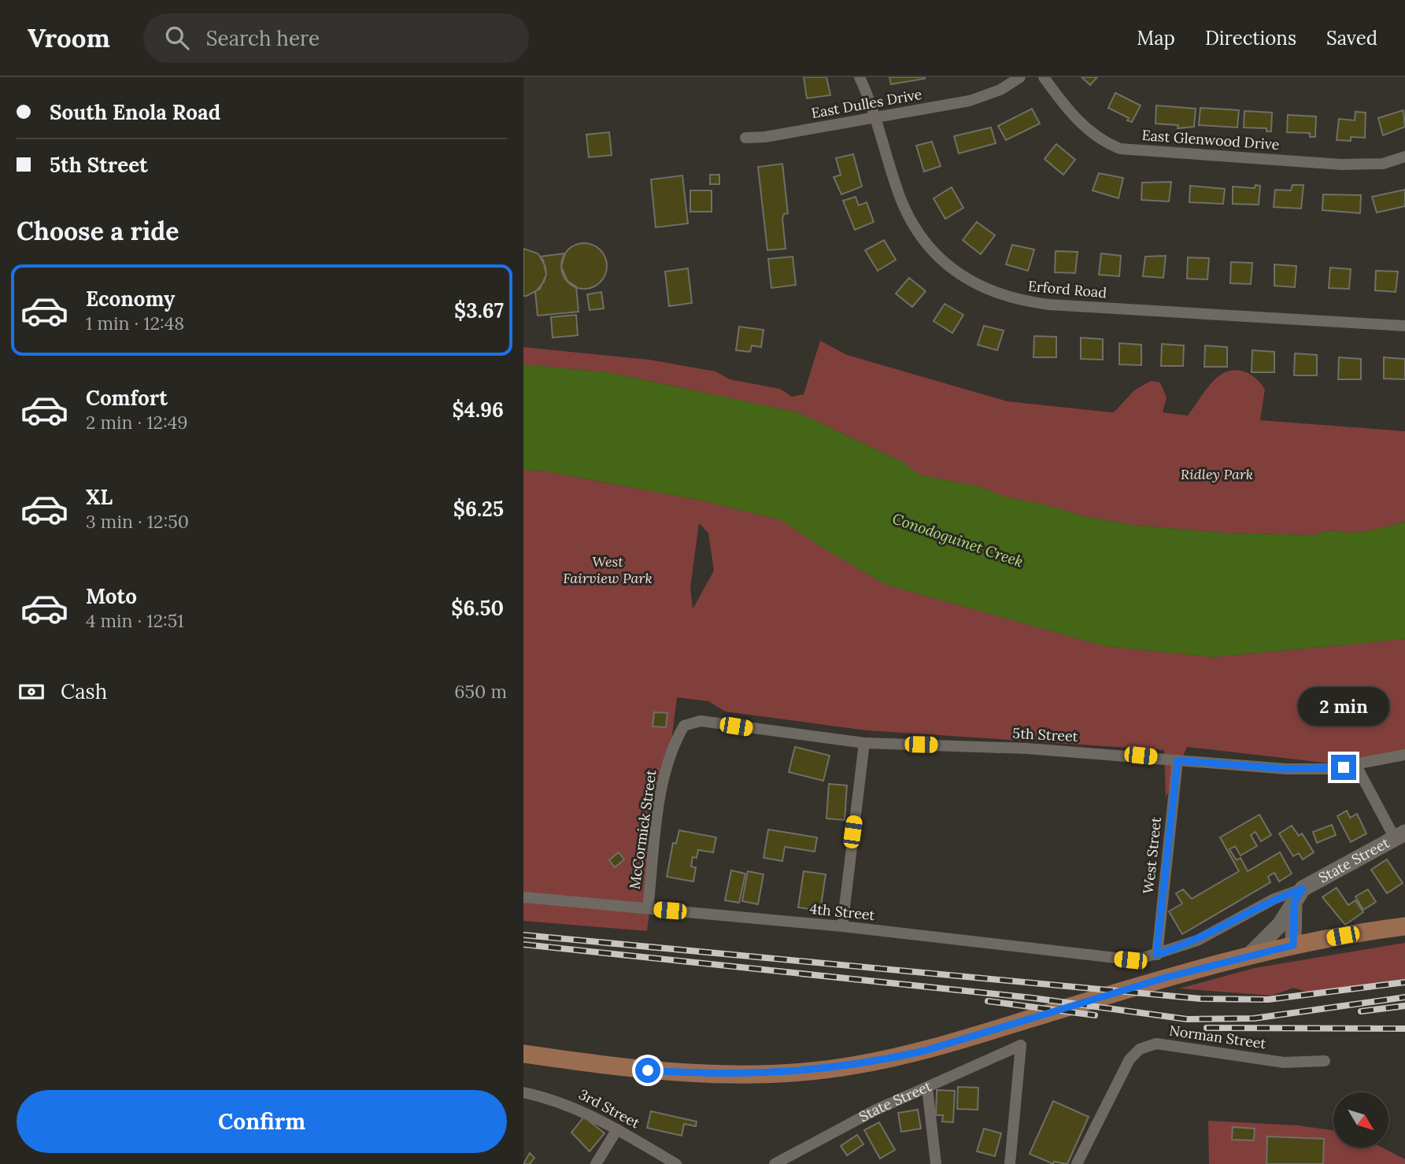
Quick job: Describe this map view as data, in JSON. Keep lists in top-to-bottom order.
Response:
{
  "streets": {
    "main road": ["State Street"],
    "street": [
      "East Dulles Drive",
      "East Glenwood Drive",
      "Erford Road",
      "5th Street",
      "McCormick Street",
      "West Street",
      "4th Street",
      "Norman Street",
      "3rd Street"
    ]
  },
  "crossings": [
    ["East Dulles Drive", "Erford Road"],
    ["5th Street", "McCormick Street"],
    ["5th Street", "West Street"],
    ["McCormick Street", "4th Street"],
    ["West Street", "State Street"],
    ["West Street", "4th Street"],
    ["State Street", "4th Street"]
  ],
  "water": ["Conodoguinet Creek"],
  "parks": ["Ridley Park", "West Fairview Park"],
  "north": "bottom right",
  "page": {
    "header": "Vroom",
    "search": "Search here",
    "nav": ["Map", "Directions", "Saved"],
    "banner": ["South Enola Road", "5th Street"],
    "heading": "Choose a ride",
    "list": [
      {
        "name": "Economy",
        "note": "1 min · 12:48",
        "value": "$3.67"
      },
      {
        "name": "Comfort",
        "note": "2 min · 12:49",
        "value": "$4.96"
      },
      {
        "name": "XL",
        "note": "3 min · 12:50",
        "value": "$6.25"
      },
      {
        "name": "Moto",
        "note": "4 min · 12:51",
        "value": "$6.50"
      }
    ],
    "pay": ["Cash", "650 m"],
    "bubble": "2 min",
    "buttons": "Confirm"
  }
}
